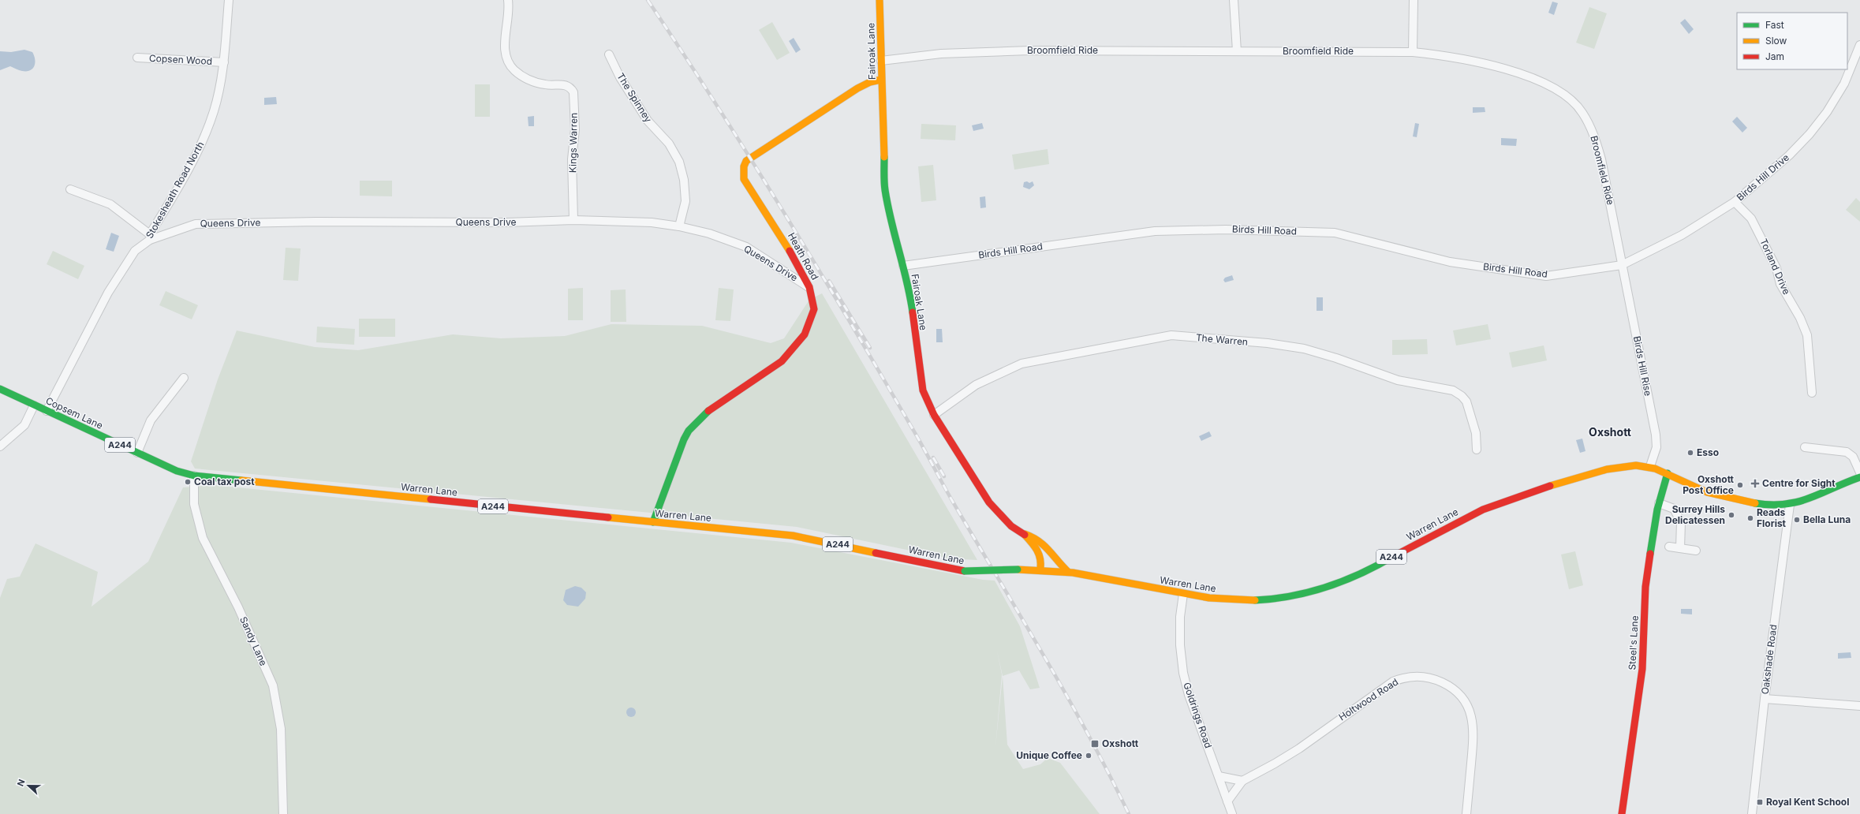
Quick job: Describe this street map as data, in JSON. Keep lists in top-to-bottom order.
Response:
{
  "streets": {
    "main road": [
      "Fairoak Lane",
      "Heath Road",
      "Copsem Lane",
      "A244",
      "Warren Lane",
      "Steel's Lane"
    ],
    "street": [
      "Broomfield Ride",
      "Copsen Wood",
      "The Spinney",
      "Kings Warren",
      "Birds Hill Drive",
      "Stokesheath Road North",
      "Queens Drive",
      "Birds Hill Road",
      "Torland Drive",
      "The Warren",
      "Birds Hill Rise",
      "Sandy Lane",
      "Oakshade Road",
      "Holtwood Road",
      "Goldrings Road"
    ]
  },
  "crossings": [
    ["Broomfield Ride", "Fairoak Lane"],
    ["Broomfield Ride", "Birds Hill Drive"],
    ["Broomfield Ride", "Birds Hill Road"],
    ["Broomfield Ride", "Birds Hill Rise"],
    ["Fairoak Lane", "Birds Hill Road"],
    ["Fairoak Lane", "Heath Road"],
    ["Fairoak Lane", "The Warren"],
    ["Fairoak Lane", "Warren Lane"],
    ["Copsen Wood", "Stokesheath Road North"],
    ["The Spinney", "Queens Drive"],
    ["Kings Warren", "Queens Drive"],
    ["Birds Hill Drive", "Birds Hill Road"],
    ["Birds Hill Drive", "Torland Drive"],
    ["Birds Hill Drive", "Birds Hill Rise"],
    ["Stokesheath Road North", "Queens Drive"],
    ["Stokesheath Road North", "Copsem Lane"],
    ["Queens Drive", "Heath Road"],
    ["Birds Hill Road", "Birds Hill Rise"],
    ["Heath Road", "Warren Lane"],
    ["Birds Hill Rise", "A244"],
    ["Birds Hill Rise", "Warren Lane"],
    ["Copsem Lane", "Warren Lane"],
    ["Copsem Lane", "Sandy Lane"],
    ["A244", "Warren Lane"],
    ["A244", "Steel's Lane"],
    ["A244", "Oakshade Road"],
    ["Warren Lane", "Sandy Lane"],
    ["Warren Lane", "Goldrings Road"],
    ["Holtwood Road", "Goldrings Road"]
  ],
  "districts": ["Oxshott"],
  "places": {
    "other": [
      "Esso",
      "Coal tax post",
      "Oxshott Post Office",
      "Surrey Hills Delicatessen",
      "Reads Florist",
      "Bella Luna",
      "Unique Coffee"
    ],
    "health": ["Centre for Sight"],
    "transit": ["Oxshott", "Royal Kent School"]
  },
  "legend": ["Fast", "Slow", "Jam"],
  "north": "left"
}
